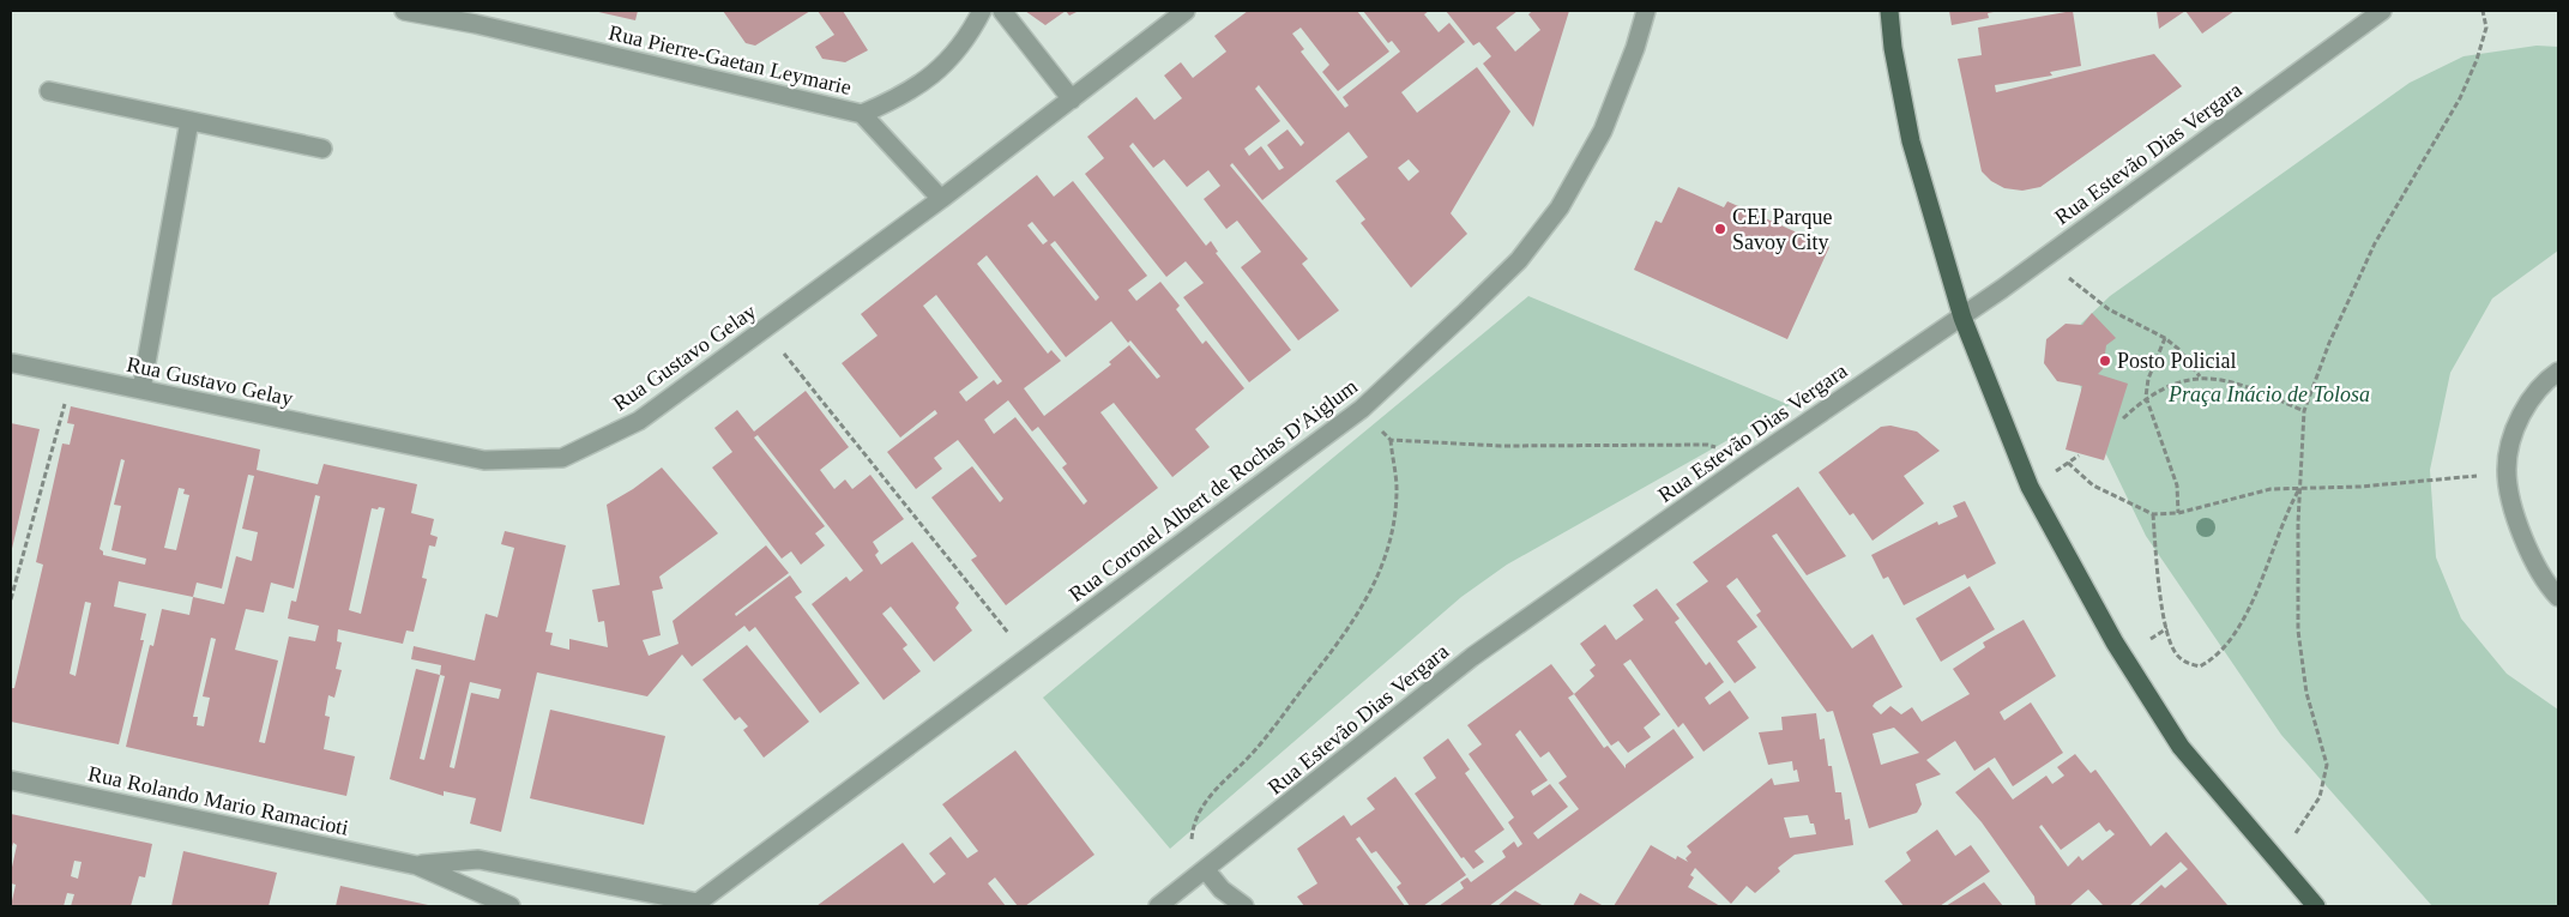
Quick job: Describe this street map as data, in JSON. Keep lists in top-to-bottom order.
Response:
{
  "streets": {
    "street": [
      "Rua Pierre-Gaetan Leymarie",
      "Rua Estevão Dias Vergara",
      "Rua Gustavo Gelay",
      "Rua Coronel Albert de Rochas D'Aiglum",
      "Rua Rolando Mario Ramacioti"
    ]
  },
  "crossings": [
    ["Rua Pierre-Gaetan Leymarie", "Rua Gustavo Gelay"],
    ["Rua Coronel Albert de Rochas D'Aiglum", "Rua Rolando Mario Ramacioti"]
  ],
  "parks": ["Praça Inácio de Tolosa"],
  "places": ["CEI Parque Savoy City", "Posto Policial"]
}
